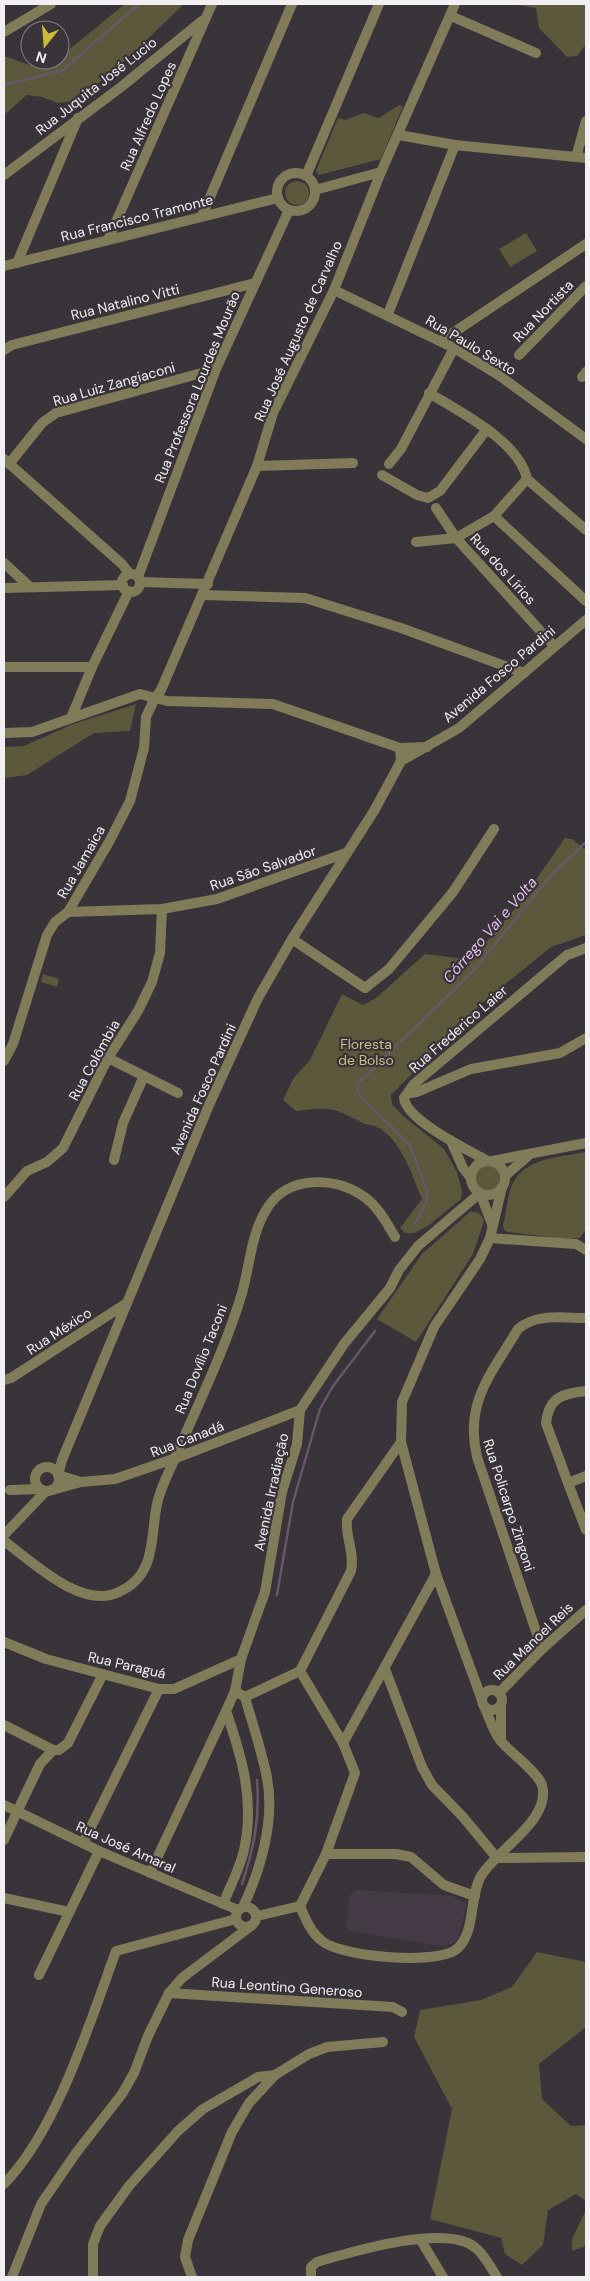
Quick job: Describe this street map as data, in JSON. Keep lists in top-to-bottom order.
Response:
{
  "streets": {
    "street": [
      "Rua Juquita José Lucio",
      "Rua Alfredo Lopes",
      "Rua Francisco Tramonte",
      "Rua Natalino Vitti",
      "Rua Nortista",
      "Rua José Augusto de Carvalho",
      "Rua Paulo Sexto",
      "Rua Luiz Zangiaconi",
      "Rua Professora Lourdes Mourão",
      "Rua dos Lírios",
      "Avenida Fosco Pardini",
      "Rua Jamaica",
      "Rua São Salvador",
      "Rua Frederico Laier",
      "Rua Colômbia",
      "Rua México",
      "Rua Dovílio Taconi",
      "Rua Canadá",
      "Avenida Irradiação",
      "Rua Policarpo Zingoni",
      "Rua Manoel Reis",
      "Rua Paraguá",
      "Rua José Amaral",
      "Rua Leontino Generoso"
    ]
  },
  "crossings": [
    ["Rua Juquita José Lucio", "Rua Alfredo Lopes"],
    ["Rua Alfredo Lopes", "Rua Francisco Tramonte"],
    ["Rua Francisco Tramonte", "Rua Professora Lourdes Mourão"],
    ["Rua Natalino Vitti", "Rua Professora Lourdes Mourão"],
    ["Rua José Augusto de Carvalho", "Rua Paulo Sexto"],
    ["Rua José Augusto de Carvalho", "Rua Jamaica"],
    ["Rua Luiz Zangiaconi", "Rua Professora Lourdes Mourão"],
    ["Rua dos Lírios", "Avenida Fosco Pardini"],
    ["Avenida Fosco Pardini", "Rua São Salvador"],
    ["Avenida Fosco Pardini", "Rua México"],
    ["Rua Jamaica", "Rua São Salvador"],
    ["Rua São Salvador", "Rua Colômbia"],
    ["Rua Frederico Laier", "Avenida Irradiação"],
    ["Rua Dovílio Taconi", "Rua Canadá"],
    ["Rua Canadá", "Avenida Irradiação"],
    ["Avenida Irradiação", "Rua Paraguá"],
    ["Avenida Irradiação", "Rua José Amaral"],
    ["Rua Policarpo Zingoni", "Rua Manoel Reis"]
  ],
  "water": ["Córrego Vai e Volta"],
  "parks": ["Floresta de Bolso"],
  "north": "bottom"
}
